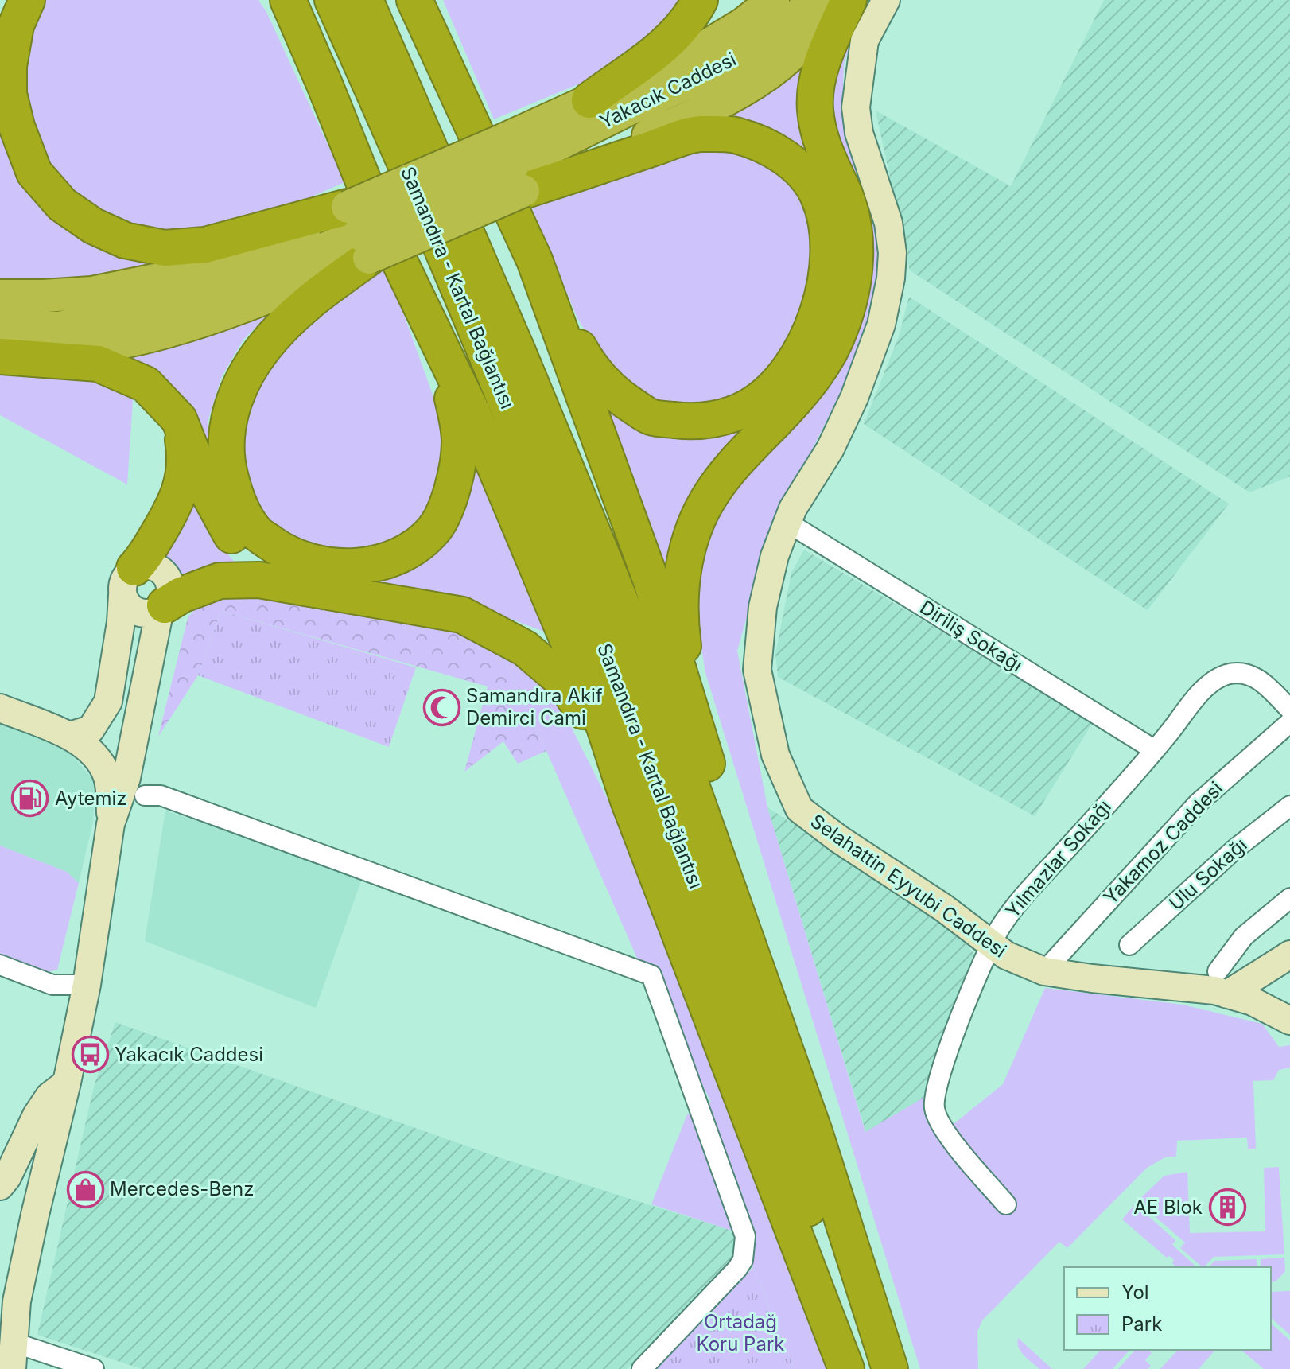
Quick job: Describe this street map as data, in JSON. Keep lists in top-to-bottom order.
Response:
{
  "streets": {
    "highway": ["Yakacık Caddesi", "Samandıra - Kartal Bağlantısı"],
    "main road": ["Selahattin Eyyubi Caddesi"],
    "street": [
      "Diriliş Sokağı",
      "Yakamoz Caddesi",
      "Yılmazlar Sokağı",
      "Ulu Sokağı"
    ]
  },
  "crossings": [
    ["Diriliş Sokağı", "Yılmazlar Sokağı"],
    ["Diriliş Sokağı", "Selahattin Eyyubi Caddesi"],
    ["Yakamoz Caddesi", "Selahattin Eyyubi Caddesi"],
    ["Yılmazlar Sokağı", "Selahattin Eyyubi Caddesi"]
  ],
  "parks": ["Ortadağ Koru Park"],
  "places": {
    "mosque": ["Samandıra Akif Demirci Cami"],
    "fuel station": ["Aytemiz"],
    "bus stop": ["Yakacık Caddesi"],
    "shop": ["Mercedes-Benz"],
    "building": ["AE Blok"]
  },
  "legend": ["Yol", "Park"]
}
